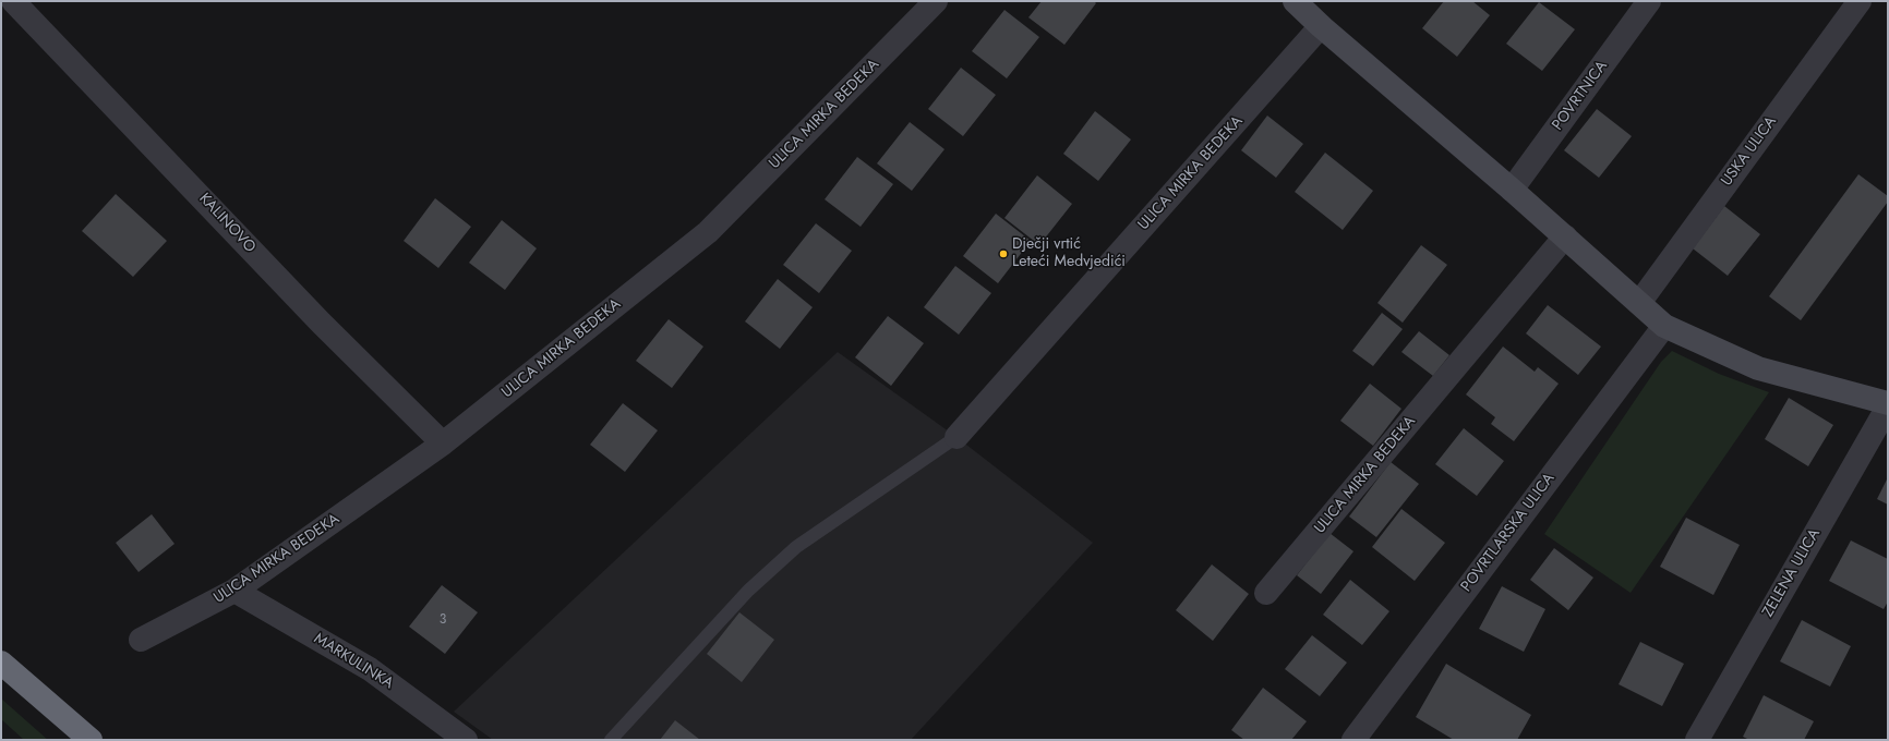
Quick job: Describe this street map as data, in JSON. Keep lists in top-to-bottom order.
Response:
{
  "streets": {
    "street": [
      "POVRTNICA",
      "ULICA MIRKA BEDEKA",
      "USKA ULICA",
      "KALINOVO",
      "POVRTLARSKA ULICA",
      "ZELENA ULICA",
      "MARKULINKA"
    ]
  },
  "crossings": [
    ["ULICA MIRKA BEDEKA", "KALINOVO"],
    ["ULICA MIRKA BEDEKA", "MARKULINKA"]
  ],
  "places": ["Dječji vrtić Leteći Medvjedići"],
  "house_numbers": ["3"]
}
